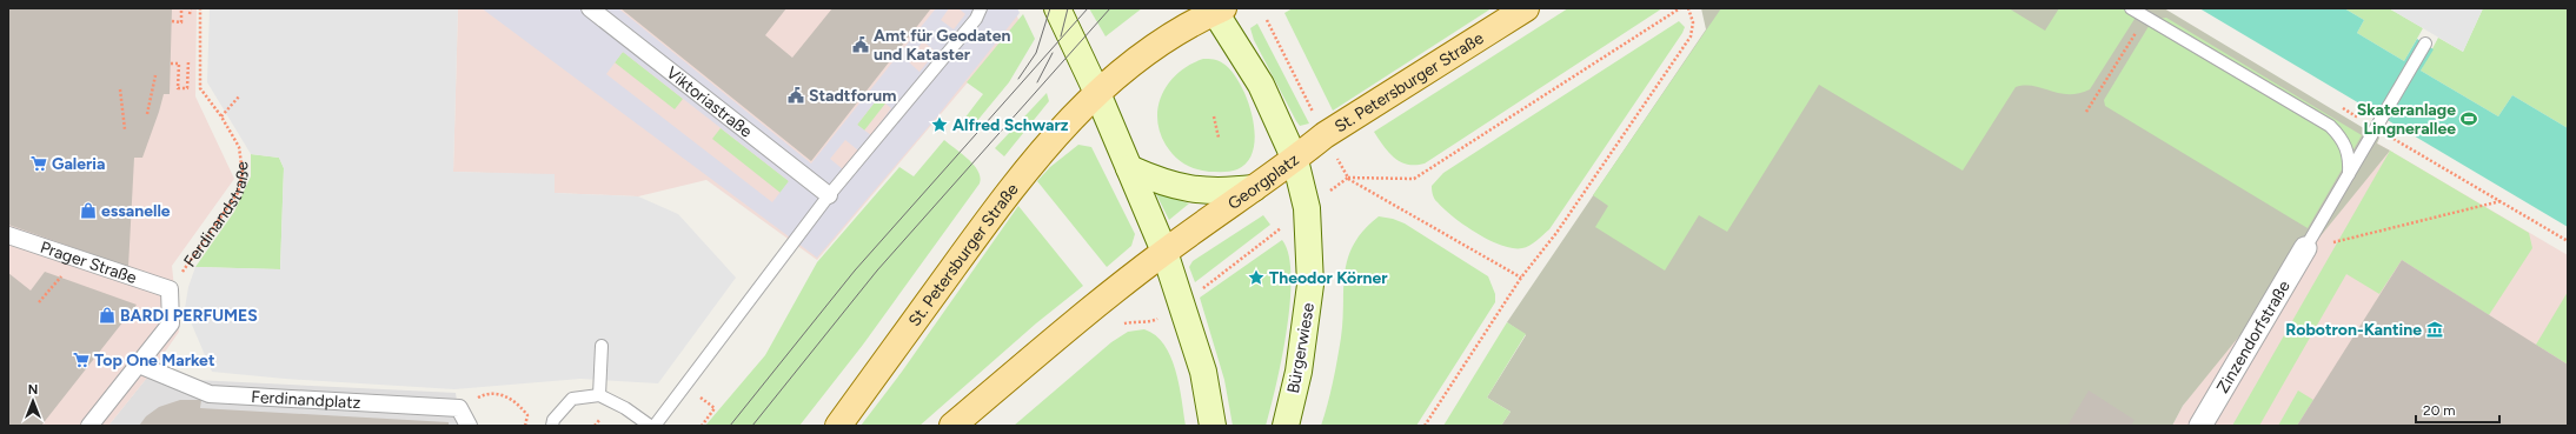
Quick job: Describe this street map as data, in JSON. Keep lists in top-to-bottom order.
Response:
{
  "streets": {
    "main road": ["St. Petersburger Straße", "Georgplatz", "Bürgerwiese"],
    "street": [
      "Viktoriastraße",
      "Prager Straße",
      "Zinzendorfstraße",
      "Ferdinandplatz"
    ],
    "path": ["Ferdinandstraße"]
  },
  "crossings": [
    ["St. Petersburger Straße", "Georgplatz"],
    ["St. Petersburger Straße", "Bürgerwiese"],
    ["Georgplatz", "Bürgerwiese"],
    ["Ferdinandstraße", "Prager Straße"]
  ],
  "places": {
    "public building": ["Amt für Geodaten und Kataster", "Stadtforum"],
    "sports": ["Skateranlage Lingnerallee"],
    "place": ["Alfred Schwarz", "Theodor Körner"],
    "supermarket": ["Galeria", "Top One Market"],
    "shop": ["essanelle", "BARDI PERFUMES"],
    "museum": ["Robotron-Kantine"]
  },
  "scale_bar": "20 m",
  "north": "top"
}
